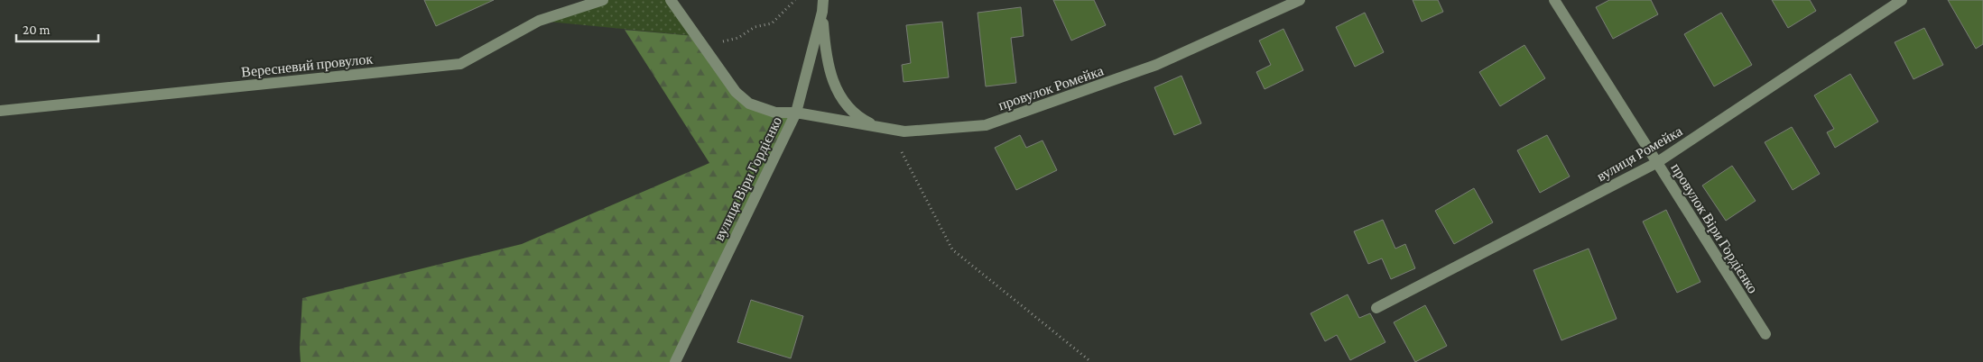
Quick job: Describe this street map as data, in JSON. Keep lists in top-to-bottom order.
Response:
{
  "streets": {
    "street": [
      "Вересневий провулок",
      "провулок Ромейка",
      "вулиця Ромейка",
      "вулиця Віри Гордієнко",
      "провулок Віри Гордієнко"
    ]
  },
  "crossings": [
    ["провулок Ромейка", "вулиця Віри Гордієнко"],
    ["вулиця Ромейка", "провулок Віри Гордієнко"]
  ],
  "scale_bar": "20 m"
}
